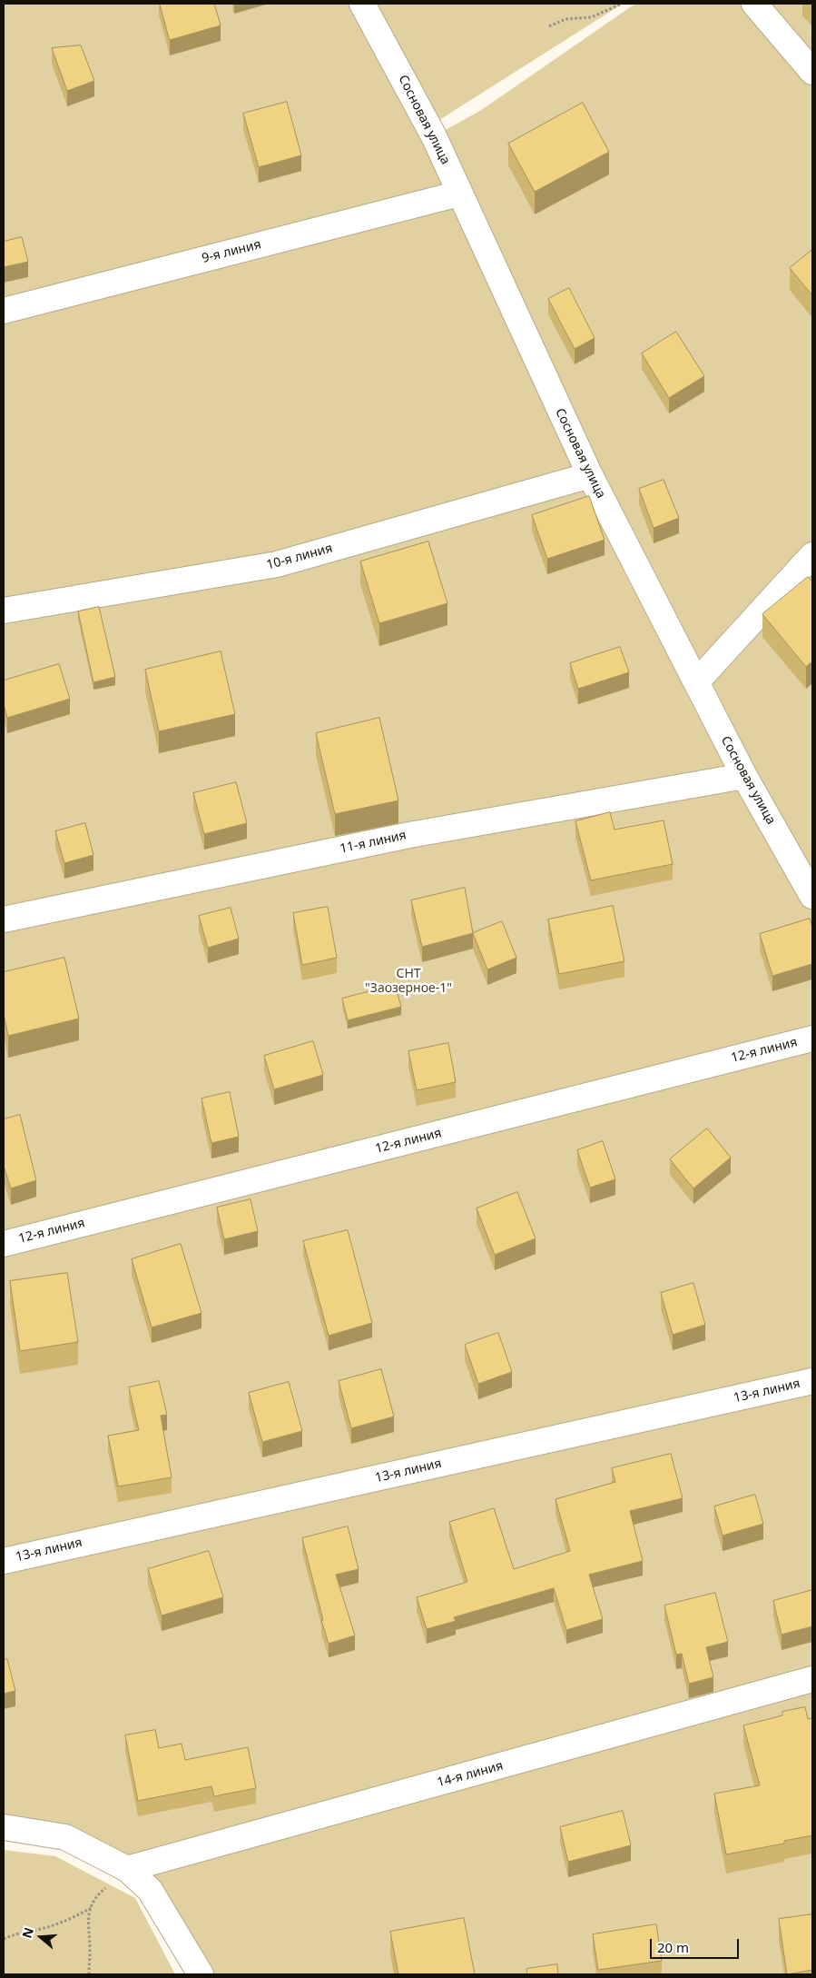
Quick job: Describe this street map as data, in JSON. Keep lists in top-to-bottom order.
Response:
{
  "streets": {
    "street": [
      "Сосновая улица",
      "9-я линия",
      "10-я линия",
      "11-я линия",
      "12-я линия",
      "13-я линия",
      "14-я линия"
    ]
  },
  "crossings": [
    ["Сосновая улица", "9-я линия"],
    ["Сосновая улица", "10-я линия"],
    ["Сосновая улица", "11-я линия"]
  ],
  "parks": ["СНТ \"Заозерное-1\""],
  "scale_bar": "20 m",
  "north": "left"
}
